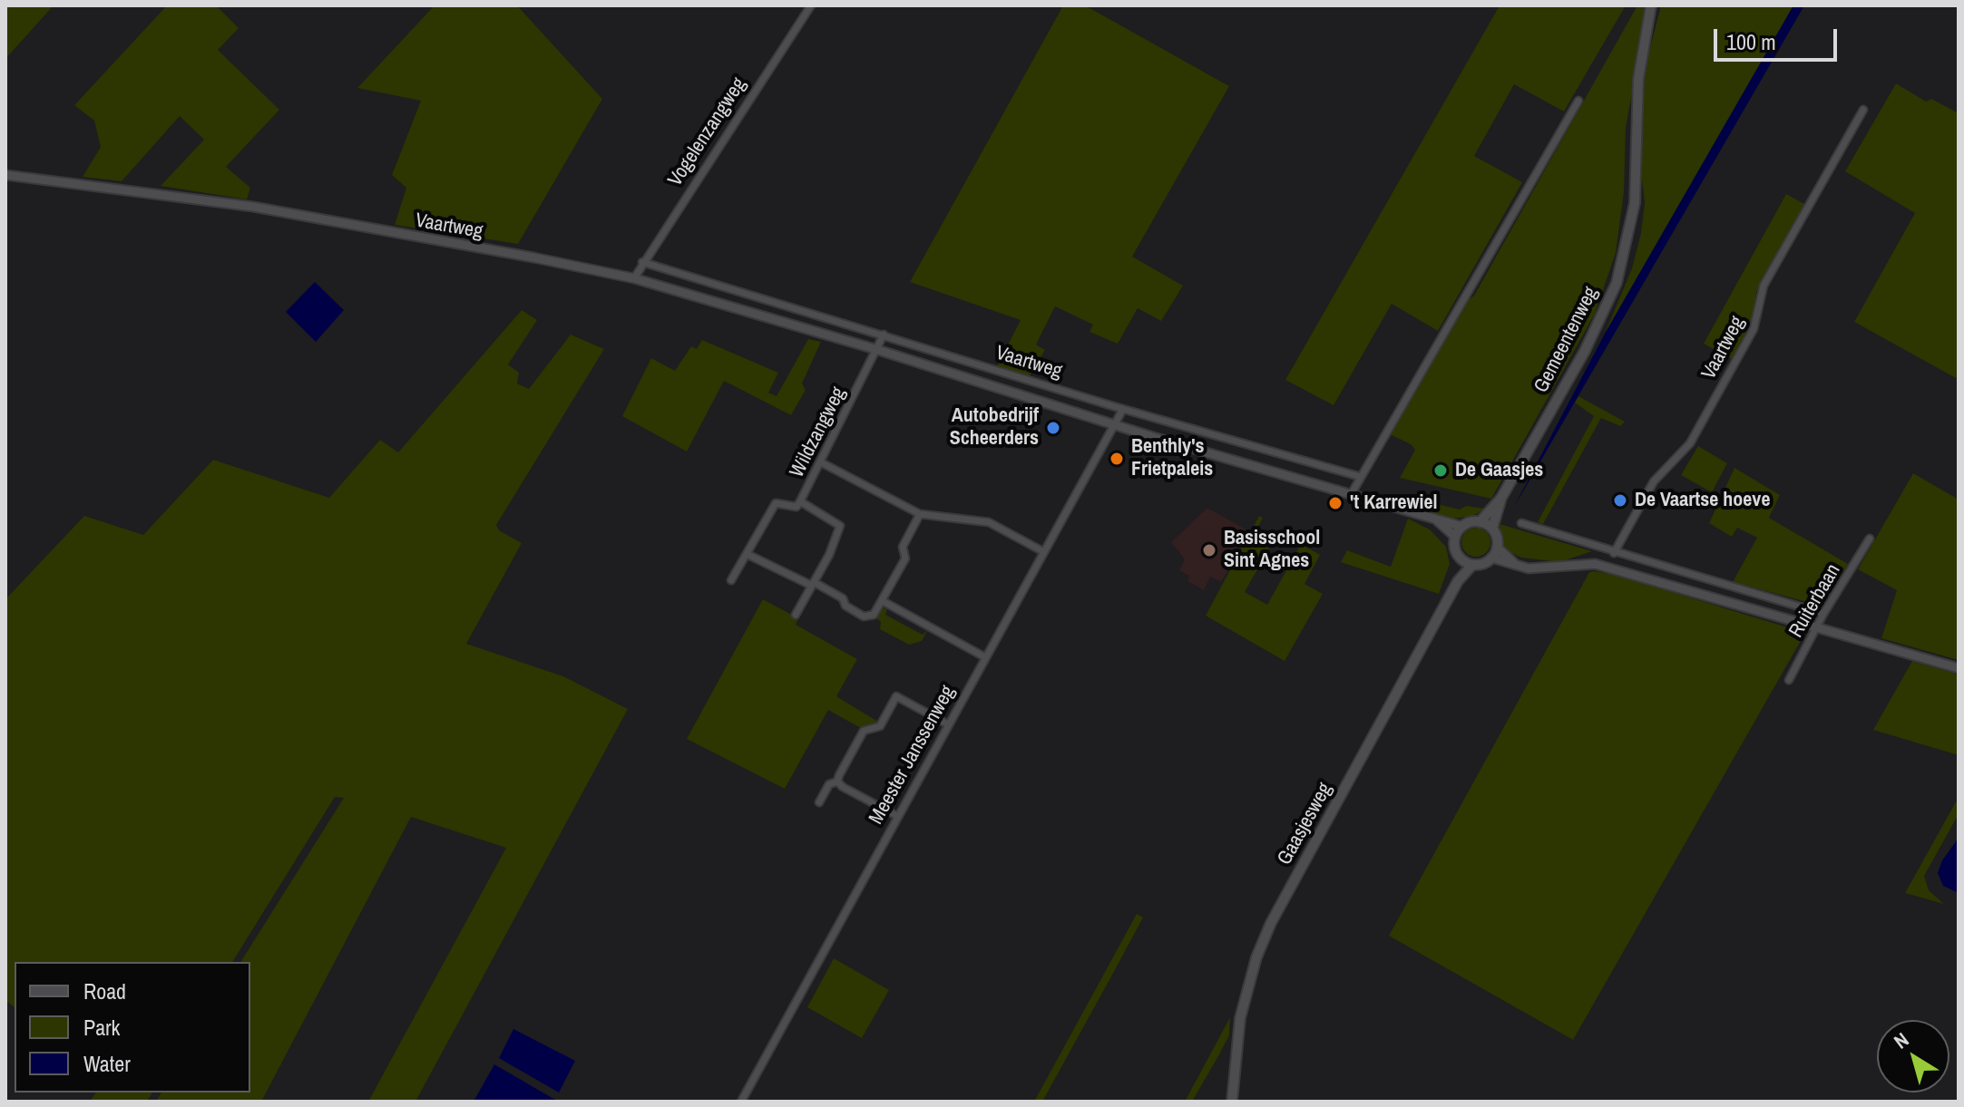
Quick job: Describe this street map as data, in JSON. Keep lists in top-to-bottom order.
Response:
{
  "streets": {
    "main road": ["Gemeentenweg", "Gaasjesweg"],
    "street": [
      "Vogelenzangweg",
      "Vaartweg",
      "Wildzangweg",
      "Ruiterbaan",
      "Meester Janssenweg"
    ]
  },
  "crossings": [
    ["Vogelenzangweg", "Vaartweg"],
    ["Vaartweg", "Gemeentenweg"],
    ["Vaartweg", "Wildzangweg"],
    ["Vaartweg", "Meester Janssenweg"],
    ["Vaartweg", "Gaasjesweg"],
    ["Gemeentenweg", "Gaasjesweg"]
  ],
  "places": [
    "Autobedrijf Scheerders",
    "Benthly's Frietpaleis",
    "De Gaasjes",
    "De Vaartse hoeve",
    "'t Karrewiel",
    "Basisschool Sint Agnes"
  ],
  "legend": ["Road", "Park", "Water"],
  "scale_bar": "100 m",
  "north": "top left"
}
